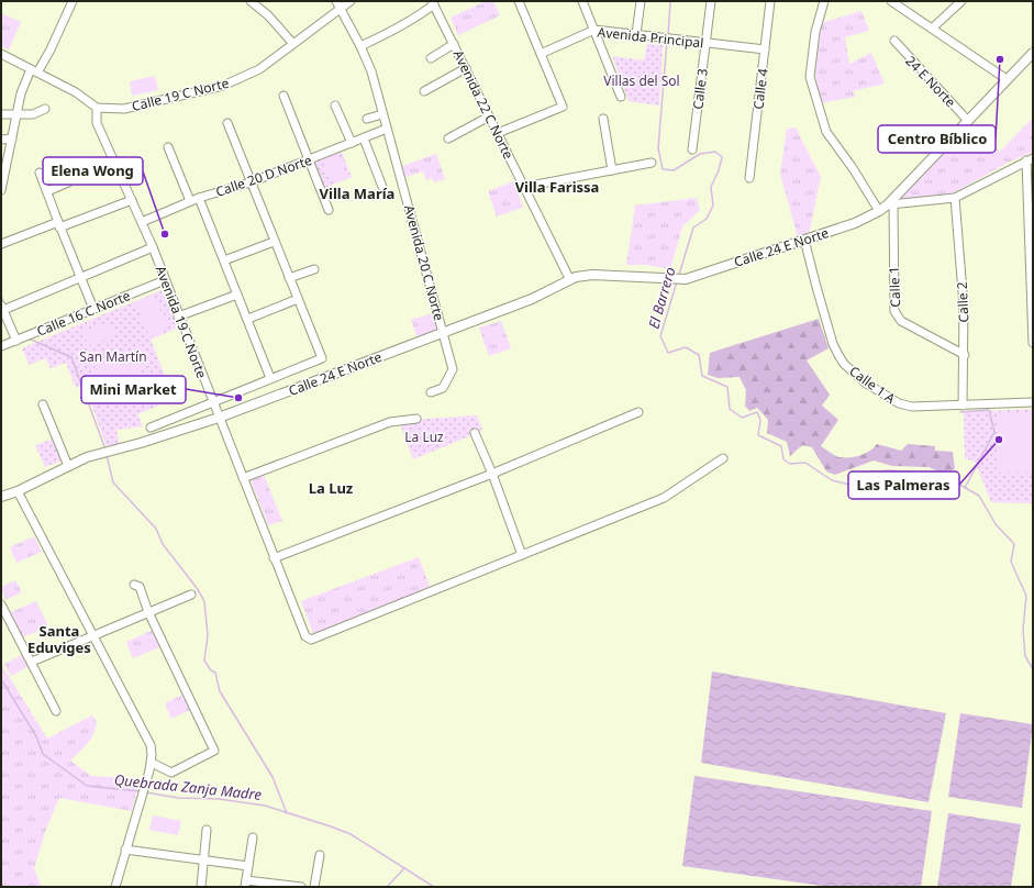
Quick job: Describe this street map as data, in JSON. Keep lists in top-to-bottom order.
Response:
{
  "streets": {
    "main road": ["Calle 24 E Norte"],
    "street": [
      "Avenida Principal",
      "24 E Norte",
      "Calle 3",
      "Calle 4",
      "Calle 19 C Norte",
      "Avenida 22 C Norte",
      "Calle 20 D Norte",
      "Avenida 20 C Norte",
      "Calle 1",
      "Calle 2",
      "Calle 16 C Norte",
      "Avenida 19 C Norte",
      "Calle 1 A"
    ]
  },
  "crossings": [
    ["Avenida Principal", "Calle 3"],
    ["Avenida Principal", "Calle 4"],
    ["Calle 19 C Norte", "Avenida 20 C Norte"],
    ["Calle 19 C Norte", "Avenida 19 C Norte"],
    ["Avenida 22 C Norte", "Calle 24 E Norte"],
    ["Calle 20 D Norte", "Avenida 20 C Norte"],
    ["Calle 20 D Norte", "Avenida 19 C Norte"],
    ["Calle 24 E Norte", "Avenida 20 C Norte"],
    ["Calle 24 E Norte", "Calle 1"],
    ["Calle 24 E Norte", "Avenida 19 C Norte"],
    ["Calle 24 E Norte", "Calle 1 A"],
    ["Calle 1", "Calle 2"],
    ["Calle 2", "Calle 1 A"],
    ["Calle 16 C Norte", "Avenida 19 C Norte"]
  ],
  "districts": [
    "Villa Farissa",
    "Villa María",
    "La Luz",
    "Santa Eduviges"
  ],
  "water": ["El Barrero", "Quebrada Zanja Madre"],
  "parks": ["Villas del Sol", "San Martín", "La Luz"],
  "places": [
    "Centro Bíblico",
    "Elena Wong",
    "Mini Market",
    "Las Palmeras"
  ]
}
